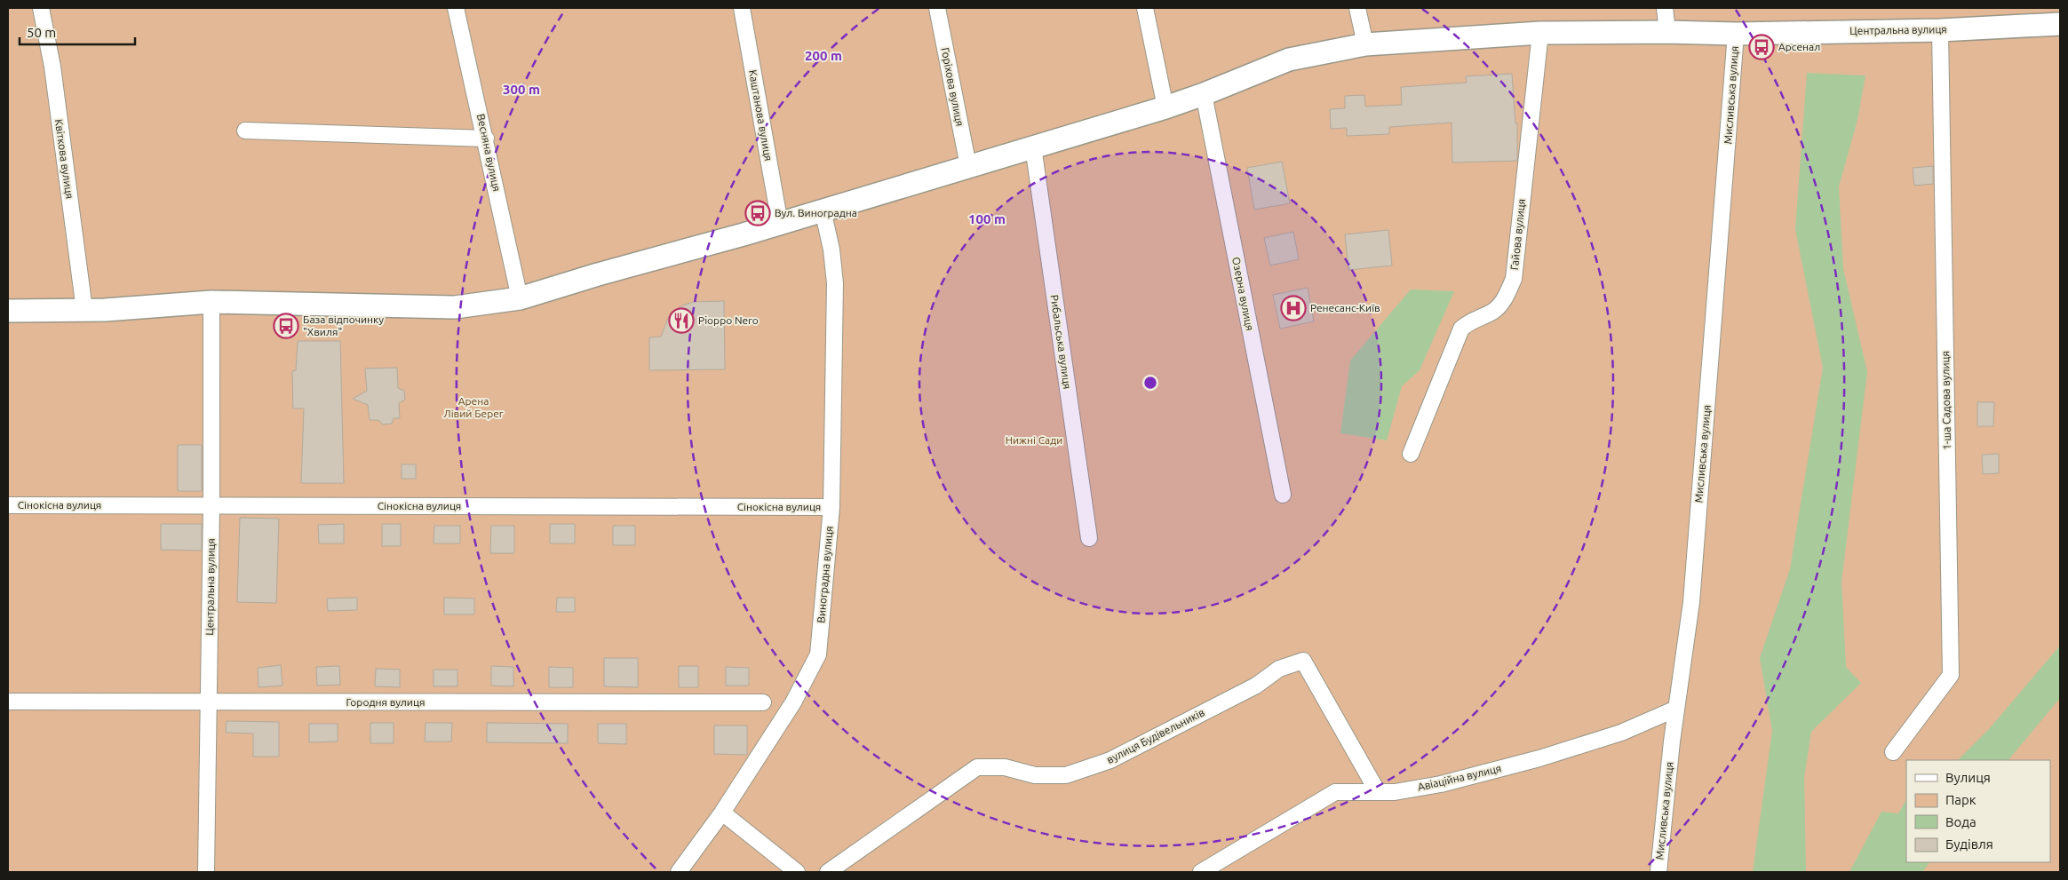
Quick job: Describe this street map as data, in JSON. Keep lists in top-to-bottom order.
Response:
{
  "streets": {
    "street": [
      "Центральна вулиця",
      "Горіхова вулиця",
      "Мисливська вулиця",
      "Каштанова вулиця",
      "Весняна вулиця",
      "Квіткова вулиця",
      "Гайова вулиця",
      "Озерна вулиця",
      "Рибальська вулиця",
      "1-ша Садова вулиця",
      "Сінокісна вулиця",
      "Виноградна вулиця",
      "Городня вулиця",
      "вулиця Будівельників",
      "Авіаційна вулиця"
    ]
  },
  "crossings": [
    ["Центральна вулиця", "Горіхова вулиця"],
    ["Центральна вулиця", "Мисливська вулиця"],
    ["Центральна вулиця", "Каштанова вулиця"],
    ["Центральна вулиця", "Весняна вулиця"],
    ["Центральна вулиця", "Квіткова вулиця"],
    ["Центральна вулиця", "Гайова вулиця"],
    ["Центральна вулиця", "Озерна вулиця"],
    ["Центральна вулиця", "Рибальська вулиця"],
    ["Центральна вулиця", "1-ша Садова вулиця"],
    ["Центральна вулиця", "Сінокісна вулиця"],
    ["Центральна вулиця", "Виноградна вулиця"],
    ["Центральна вулиця", "Городня вулиця"],
    ["Мисливська вулиця", "Авіаційна вулиця"],
    ["Сінокісна вулиця", "Виноградна вулиця"],
    ["вулиця Будівельників", "Авіаційна вулиця"]
  ],
  "parks": ["Арена Лівий Берег", "Нижні Сади"],
  "places": {
    "bus stop": ["Арсенал", "Вул. Виноградна", "База відпочинку \"Хвиля\""],
    "hospital": ["Ренесанс-Київ"],
    "restaurant": ["Pioppo Nero"]
  },
  "legend": [
    "Вулиця",
    "Парк",
    "Вода",
    "Будівля"
  ],
  "scale_bar": "50 m",
  "rings": ["200 m", "300 m", "100 m"]
}
